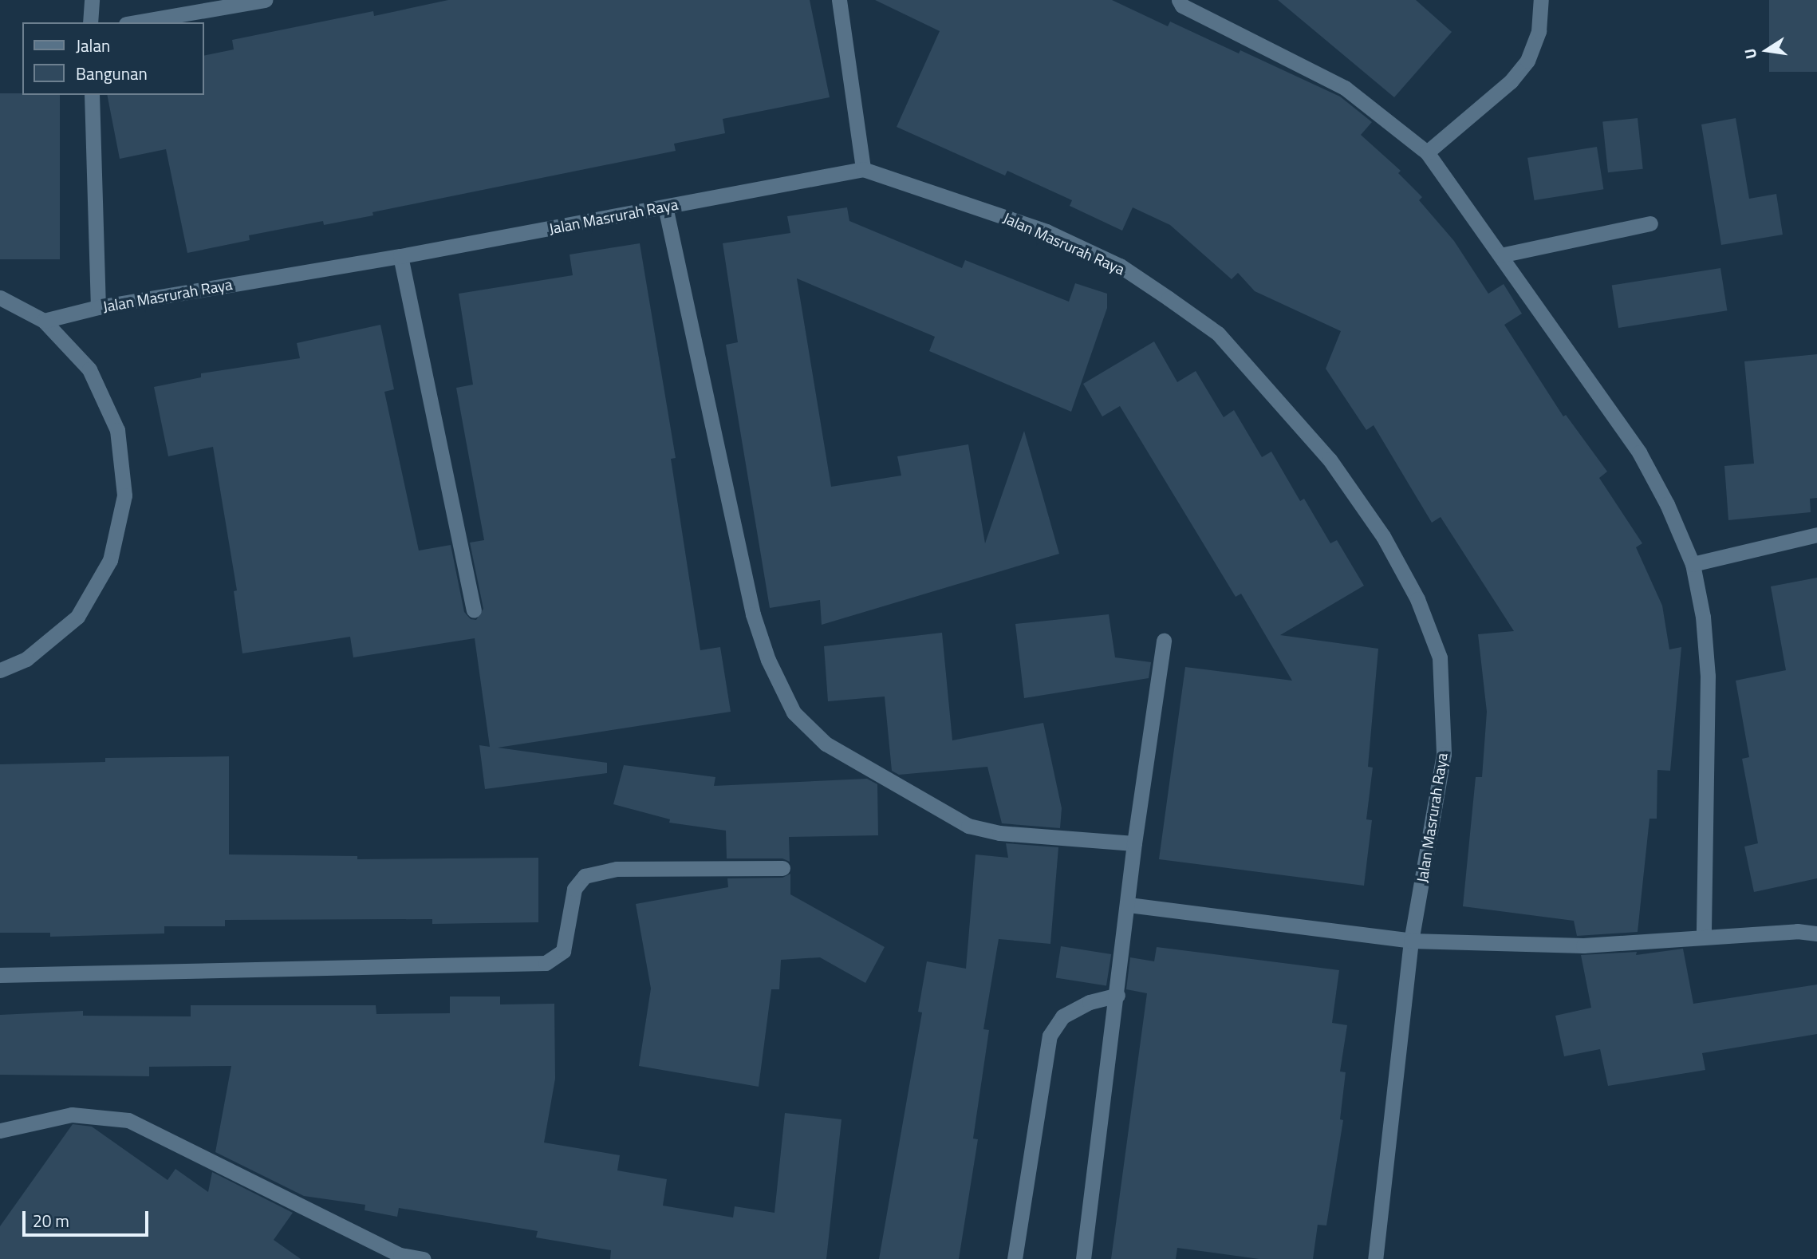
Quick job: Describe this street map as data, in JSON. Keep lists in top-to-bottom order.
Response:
{
  "streets": {
    "street": ["Jalan Masrurah Raya"]
  },
  "legend": ["Jalan", "Bangunan"],
  "scale_bar": "20 m",
  "north": "left"
}
